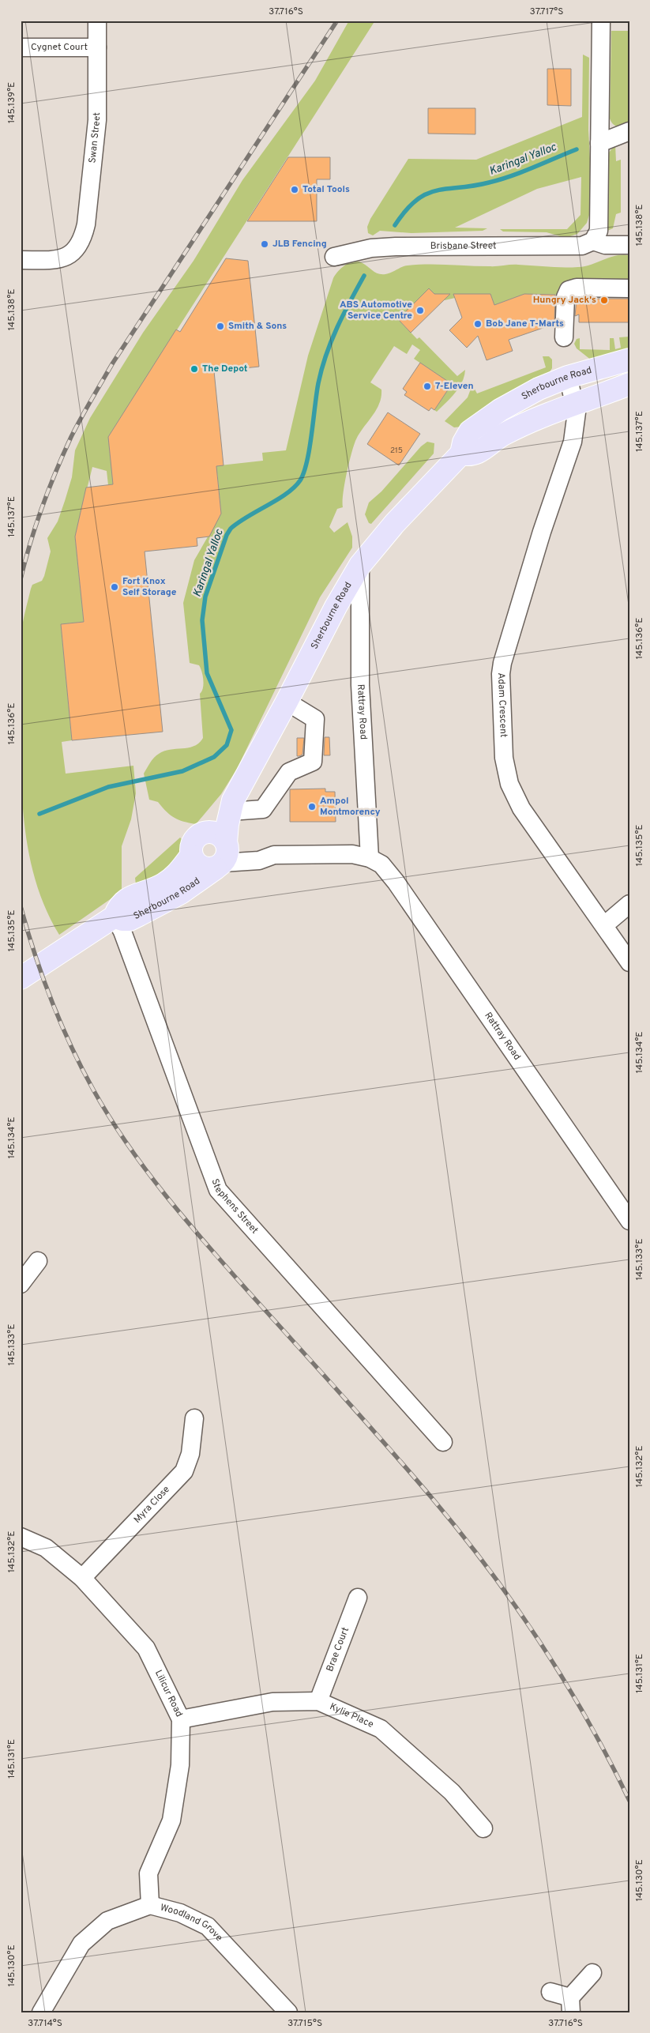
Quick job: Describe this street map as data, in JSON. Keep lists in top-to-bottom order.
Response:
{
  "streets": {
    "main road": ["Sherbourne Road"],
    "street": [
      "Cygnet Court",
      "Swan Street",
      "Brisbane Street",
      "Adam Crescent",
      "Rattray Road",
      "Stephens Street",
      "Myra Close",
      "Brae Court",
      "Lilicur Road",
      "Kylie Place",
      "Woodland Grove"
    ]
  },
  "crossings": [
    ["Cygnet Court", "Swan Street"],
    ["Sherbourne Road", "Adam Crescent"],
    ["Sherbourne Road", "Rattray Road"],
    ["Sherbourne Road", "Stephens Street"],
    ["Myra Close", "Lilicur Road"],
    ["Brae Court", "Kylie Place"],
    ["Lilicur Road", "Kylie Place"],
    ["Lilicur Road", "Woodland Grove"]
  ],
  "water": ["Karingal Yalloc"],
  "places": [
    "Total Tools",
    "JLB Fencing",
    "Hungry Jack's",
    "ABS Automotive Service Centre",
    "Bob Jane T-Marts",
    "Smith & Sons",
    "The Depot",
    "7-Eleven",
    "Fort Knox Self Storage",
    "Ampol Montmorency"
  ],
  "house_numbers": ["215"],
  "coordinates": [
    "37.716°S",
    "37.717°S",
    "145.139°E",
    "145.138°E",
    "145.137°E",
    "145.136°E",
    "145.135°E",
    "145.134°E",
    "145.133°E",
    "145.132°E",
    "145.131°E",
    "145.130°E",
    "37.714°S",
    "37.715°S"
  ]
}
